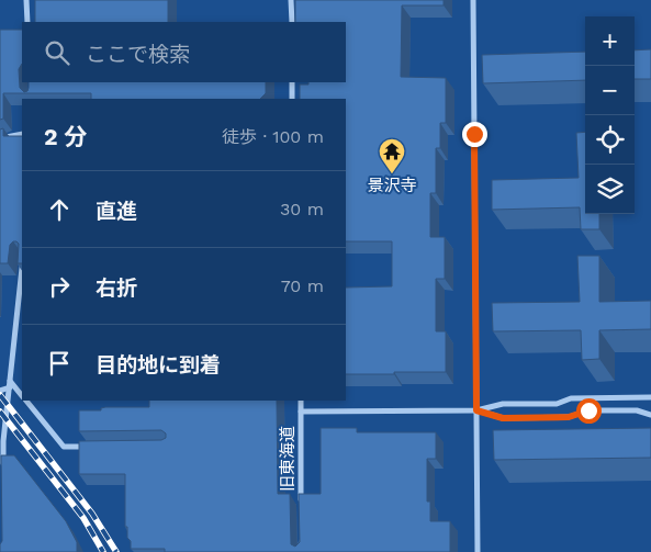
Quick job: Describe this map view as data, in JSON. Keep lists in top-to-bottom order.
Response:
{
  "streets": {
    "street": ["旧東海道"]
  },
  "places": {
    "temple": ["景沢寺"]
  },
  "page": {
    "map_buttons": ["+", "−"],
    "search": "ここで検索",
    "heading": ["2 分", "徒歩 · 100 m"],
    "list": [
      ["直進", "30 m"],
      ["右折", "70 m"],
      "目的地に到着"
    ]
  }
}
